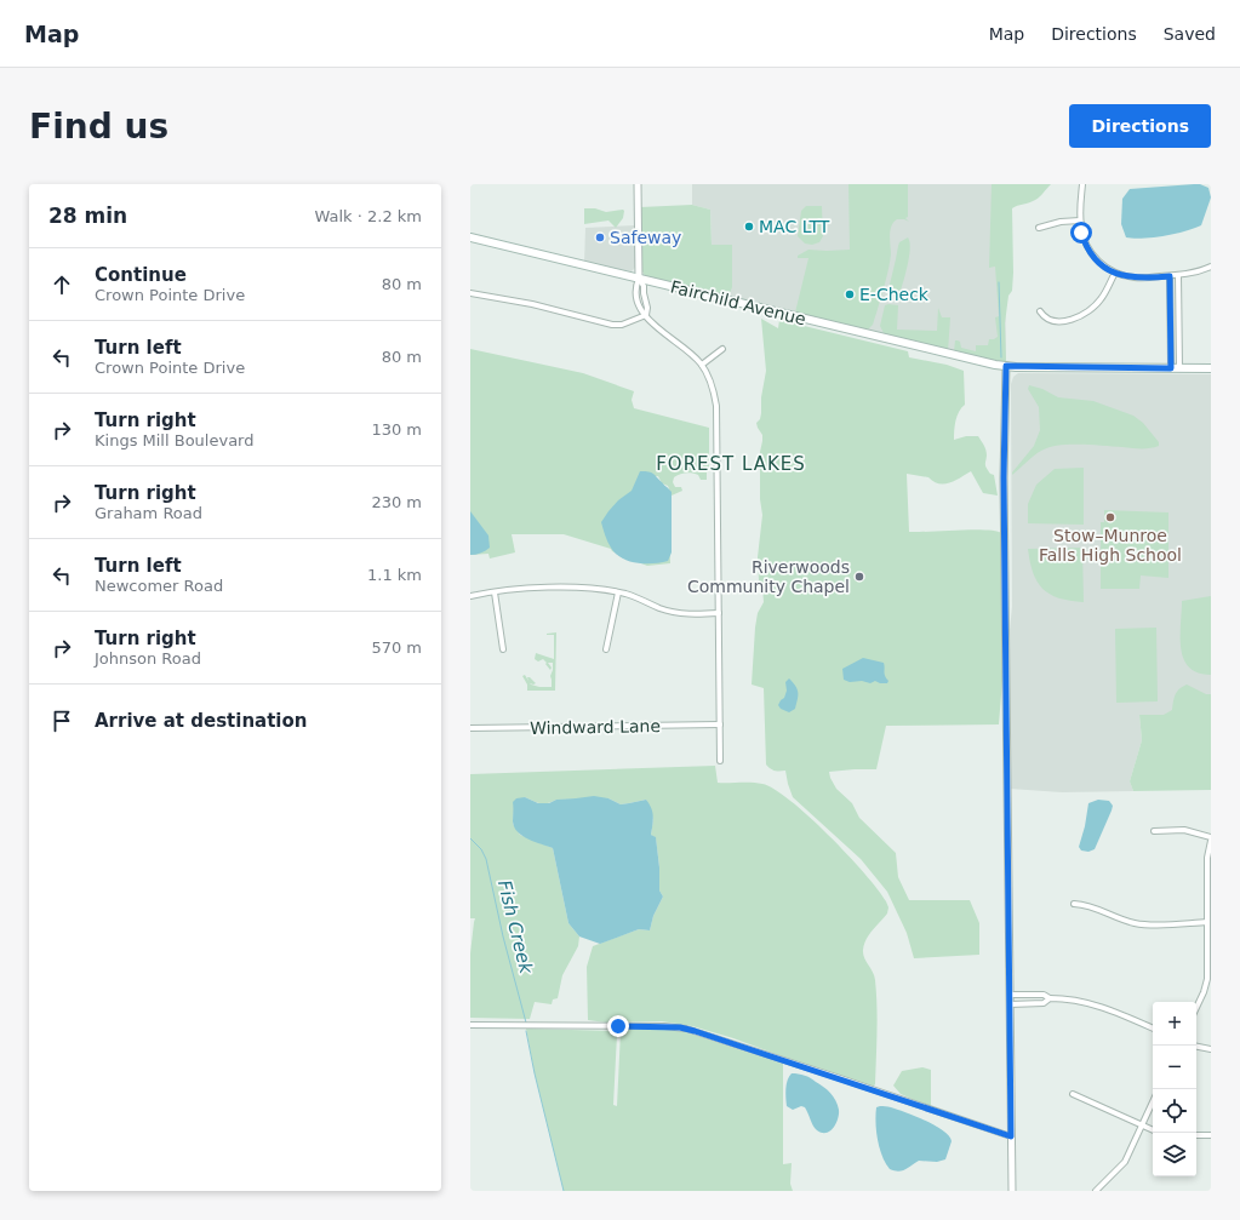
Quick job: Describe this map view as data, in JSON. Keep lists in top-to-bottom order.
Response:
{
  "streets": {
    "main road": ["Fairchild Avenue"],
    "street": ["Windward Lane"]
  },
  "districts": ["FOREST LAKES"],
  "water": ["Fish Creek"],
  "places": [
    "MAC LTT",
    "Safeway",
    "E-Check",
    "Stow–Munroe Falls High School",
    "Riverwoods Community Chapel"
  ],
  "page": {
    "header": "Map",
    "nav": ["Map", "Directions", "Saved"],
    "buttons": "Directions",
    "title": "Find us",
    "heading": ["28 min", "Walk · 2.2 km"],
    "list": [
      ["Continue", "Crown Pointe Drive", "80 m"],
      ["Turn left", "Crown Pointe Drive", "80 m"],
      ["Turn right", "Kings Mill Boulevard", "130 m"],
      ["Turn right", "Graham Road", "230 m"],
      ["Turn left", "Newcomer Road", "1.1 km"],
      ["Turn right", "Johnson Road", "570 m"],
      "Arrive at destination"
    ],
    "map_buttons": ["+", "−"]
  }
}
